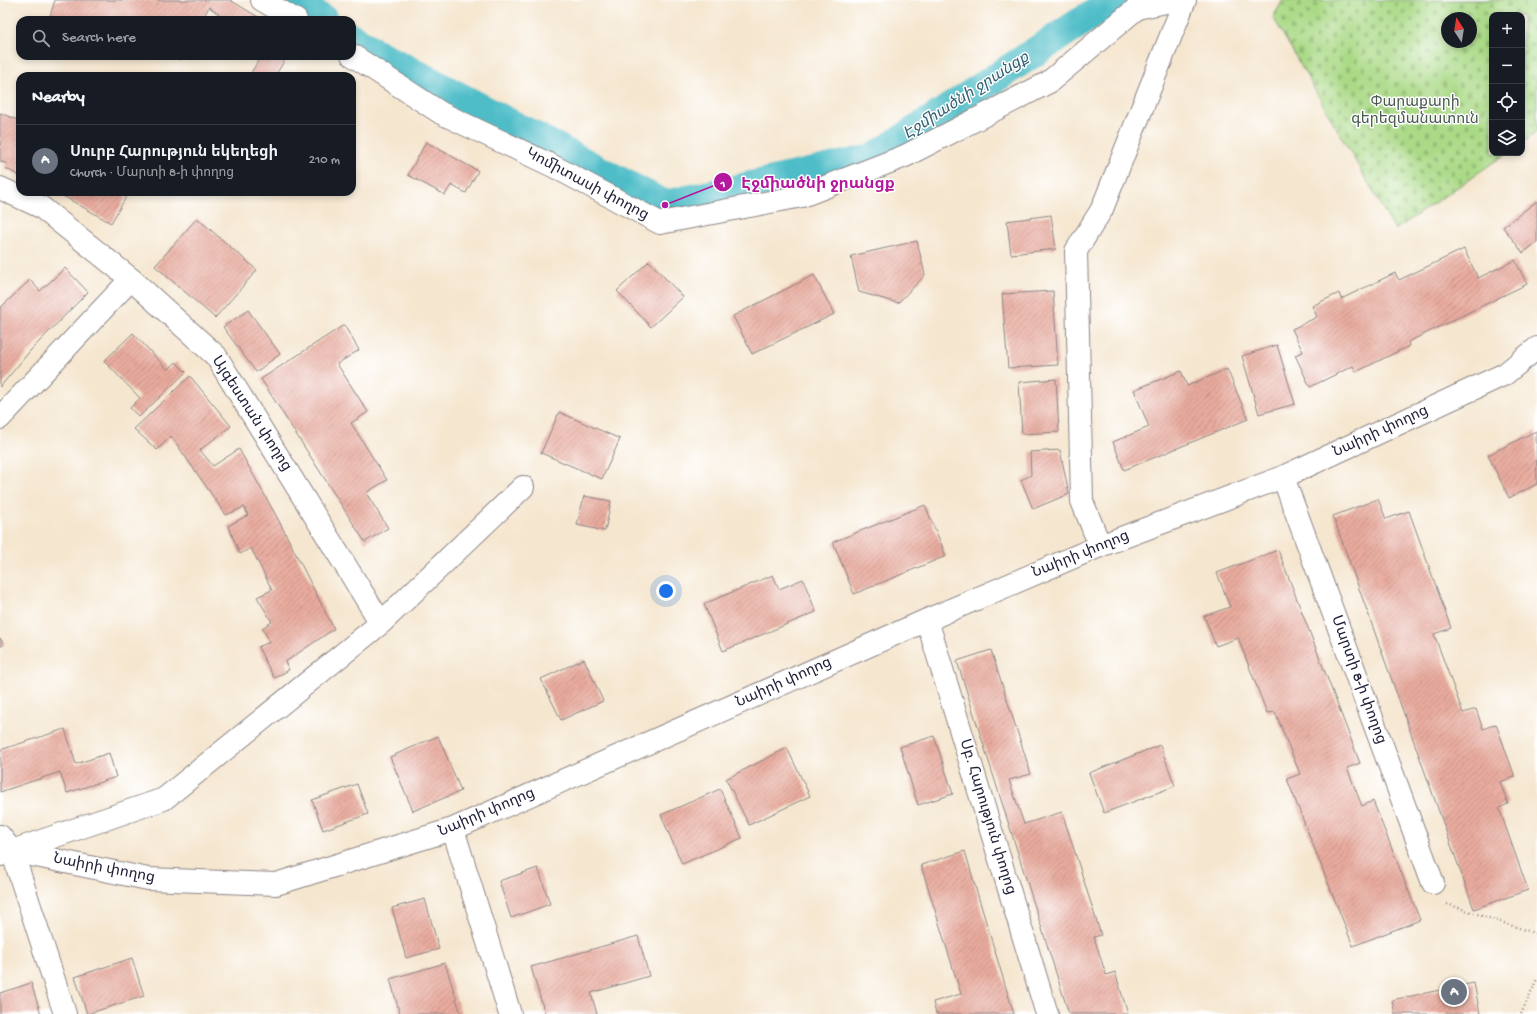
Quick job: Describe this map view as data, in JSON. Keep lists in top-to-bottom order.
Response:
{
  "streets": {
    "street": [
      "Կոմիտասի փողոց",
      "Այգեստան փողոց",
      "Նաիրի փողոց",
      "Մարտի 8-ի փողոց",
      "Սբ. Հարություն փողոց"
    ]
  },
  "crossings": [
    ["Նաիրի փողոց", "Մարտի 8-ի փողոց"],
    ["Նաիրի փողոց", "Սբ. Հարություն փողոց"]
  ],
  "water": ["Էջմիածնի ջրանցք"],
  "parks": ["Փարաքարի գերեզմանատուն"],
  "places": ["Էջմիածնի ջրանցք"],
  "north": "top",
  "page": {
    "map_buttons": ["+", "−"],
    "search": "Search here",
    "heading": "Nearby",
    "list": [
      {
        "mark": "A",
        "name": "Սուրբ Հարություն եկեղեցի",
        "note": "Church · Մարտի 8-ի փողոց",
        "value": "210 m"
      }
    ],
    "pins": "A"
  }
}
